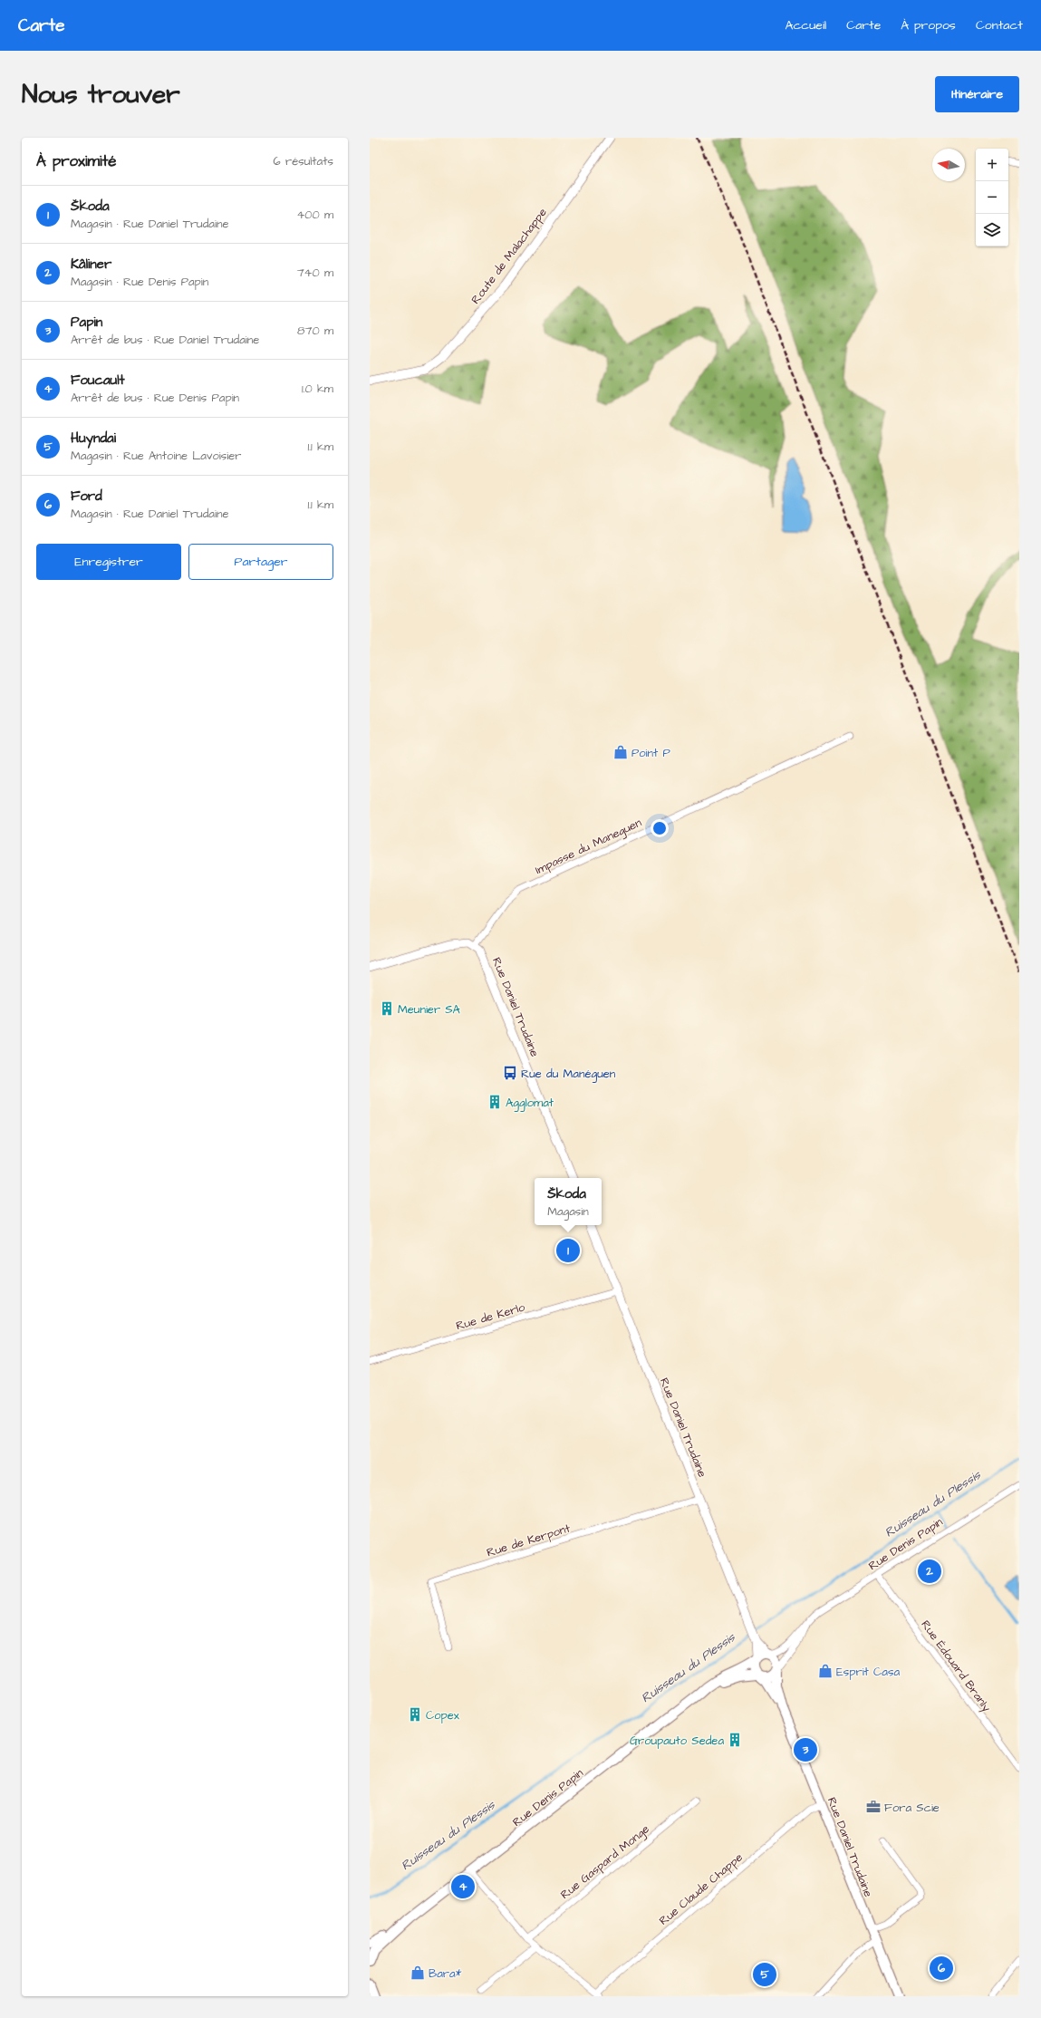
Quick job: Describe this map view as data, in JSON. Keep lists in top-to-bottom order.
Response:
{
  "streets": {
    "main road": ["Rue Daniel Trudaine", "Rue Denis Papin"],
    "street": [
      "Route de Malachappe",
      "Impasse du Maneguen",
      "Rue de Kerlo",
      "Rue de Kerpont",
      "Rue Édouard Branly",
      "Rue Gaspard Monge",
      "Rue Claude Chappe"
    ]
  },
  "crossings": [
    ["Impasse du Maneguen", "Rue Daniel Trudaine"],
    ["Rue Daniel Trudaine", "Rue de Kerlo"],
    ["Rue Daniel Trudaine", "Rue de Kerpont"],
    ["Rue Daniel Trudaine", "Rue Denis Papin"],
    ["Rue Daniel Trudaine", "Rue Claude Chappe"],
    ["Rue Denis Papin", "Rue Édouard Branly"]
  ],
  "water": ["Ruisseau du Plessis"],
  "places": {
    "shop": ["Point P", "Esprit Casa", "Bara*"],
    "building": [
      "Meunier SA",
      "Agglomat",
      "Copex",
      "Groupauto Sedea"
    ],
    "bus stop": ["Rue du Manéguen"],
    "office": ["Fora Scie"]
  },
  "north": "left",
  "page": {
    "header": "Carte",
    "nav": [
      "Accueil",
      "Carte",
      "À propos",
      "Contact"
    ],
    "buttons": [
      "Itinéraire",
      ["Enregistrer", "Partager"]
    ],
    "title": "Nous trouver",
    "heading": ["À proximité", "6 résultats"],
    "map_buttons": ["+", "−"],
    "list": [
      {
        "mark": "1",
        "name": "Škoda",
        "note": "Magasin · Rue Daniel Trudaine",
        "value": "400 m"
      },
      {
        "mark": "2",
        "name": "Kâliner",
        "note": "Magasin · Rue Denis Papin",
        "value": "740 m"
      },
      {
        "mark": "3",
        "name": "Papin",
        "note": "Arrêt de bus · Rue Daniel Trudaine",
        "value": "870 m"
      },
      {
        "mark": "4",
        "name": "Foucault",
        "note": "Arrêt de bus · Rue Denis Papin",
        "value": "1.0 km"
      },
      {
        "mark": "5",
        "name": "Huyndai",
        "note": "Magasin · Rue Antoine Lavoisier",
        "value": "1.1 km"
      },
      {
        "mark": "6",
        "name": "Ford",
        "note": "Magasin · Rue Daniel Trudaine",
        "value": "1.1 km"
      }
    ],
    "popup": ["Škoda", "Magasin"],
    "pins": [
      "1",
      "2",
      "3",
      "4",
      "6",
      "5"
    ]
  }
}
